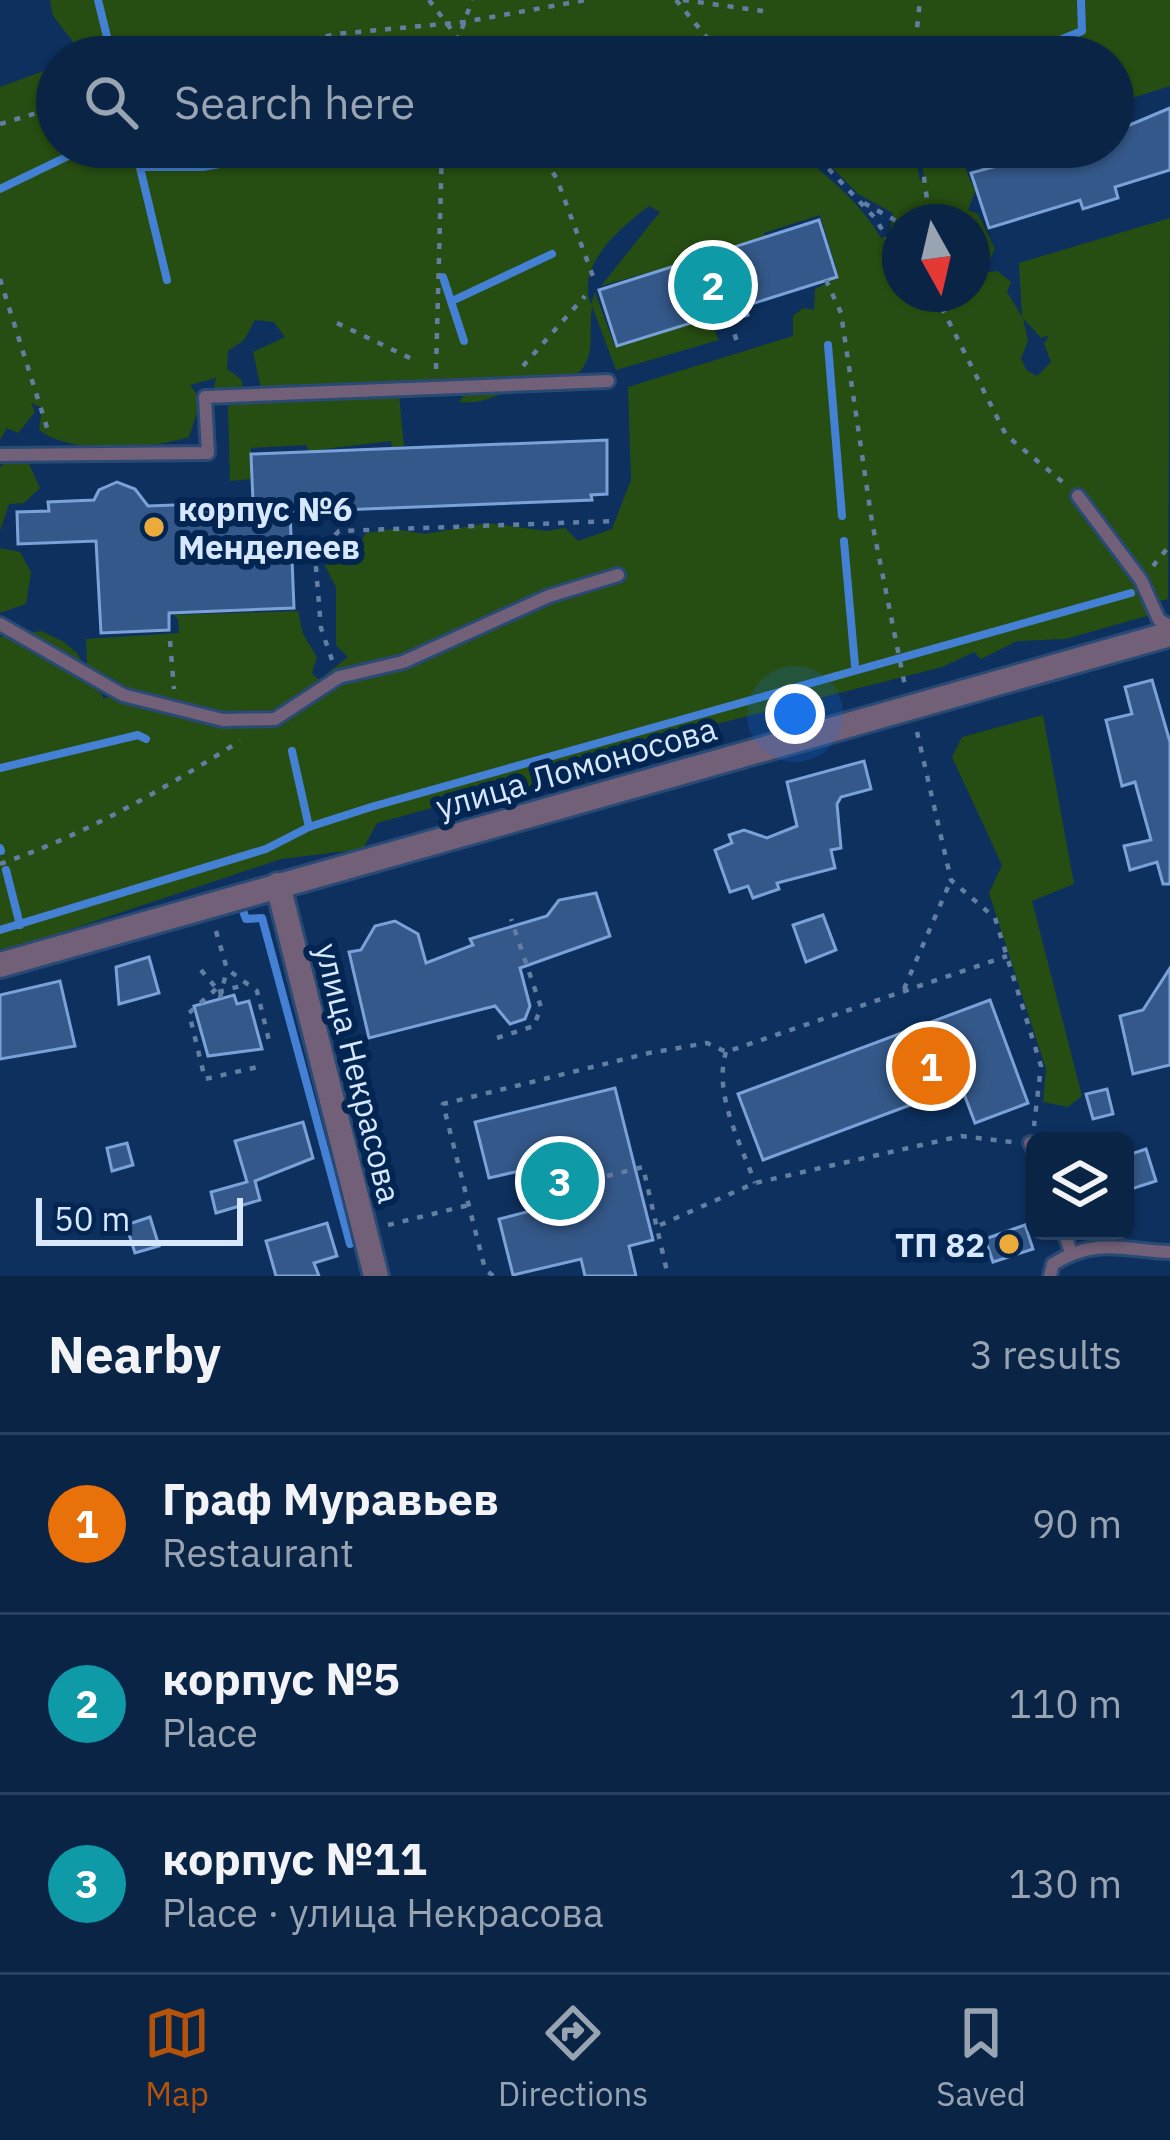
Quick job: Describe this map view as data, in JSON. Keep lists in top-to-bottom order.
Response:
{
  "streets": {
    "street": ["улица Ломоносова", "улица Некрасова"]
  },
  "crossings": [
    ["улица Ломоносова", "улица Некрасова"]
  ],
  "places": ["корпус №6 Менделеев", "ТП 82"],
  "scale_bar": "50 m",
  "north": "bottom",
  "page": {
    "search": "Search here",
    "pins": ["2", "1", "3"],
    "scale": "50 m",
    "heading": ["Nearby", "3 results"],
    "list": [
      {
        "mark": "1",
        "name": "Граф Муравьев",
        "note": "Restaurant",
        "value": "90 m"
      },
      {
        "mark": "2",
        "name": "корпус №5",
        "note": "Place",
        "value": "110 m"
      },
      {
        "mark": "3",
        "name": "корпус №11",
        "note": "Place · улица Некрасова",
        "value": "130 m"
      }
    ],
    "nav": ["Map", "Directions", "Saved"]
  }
}
